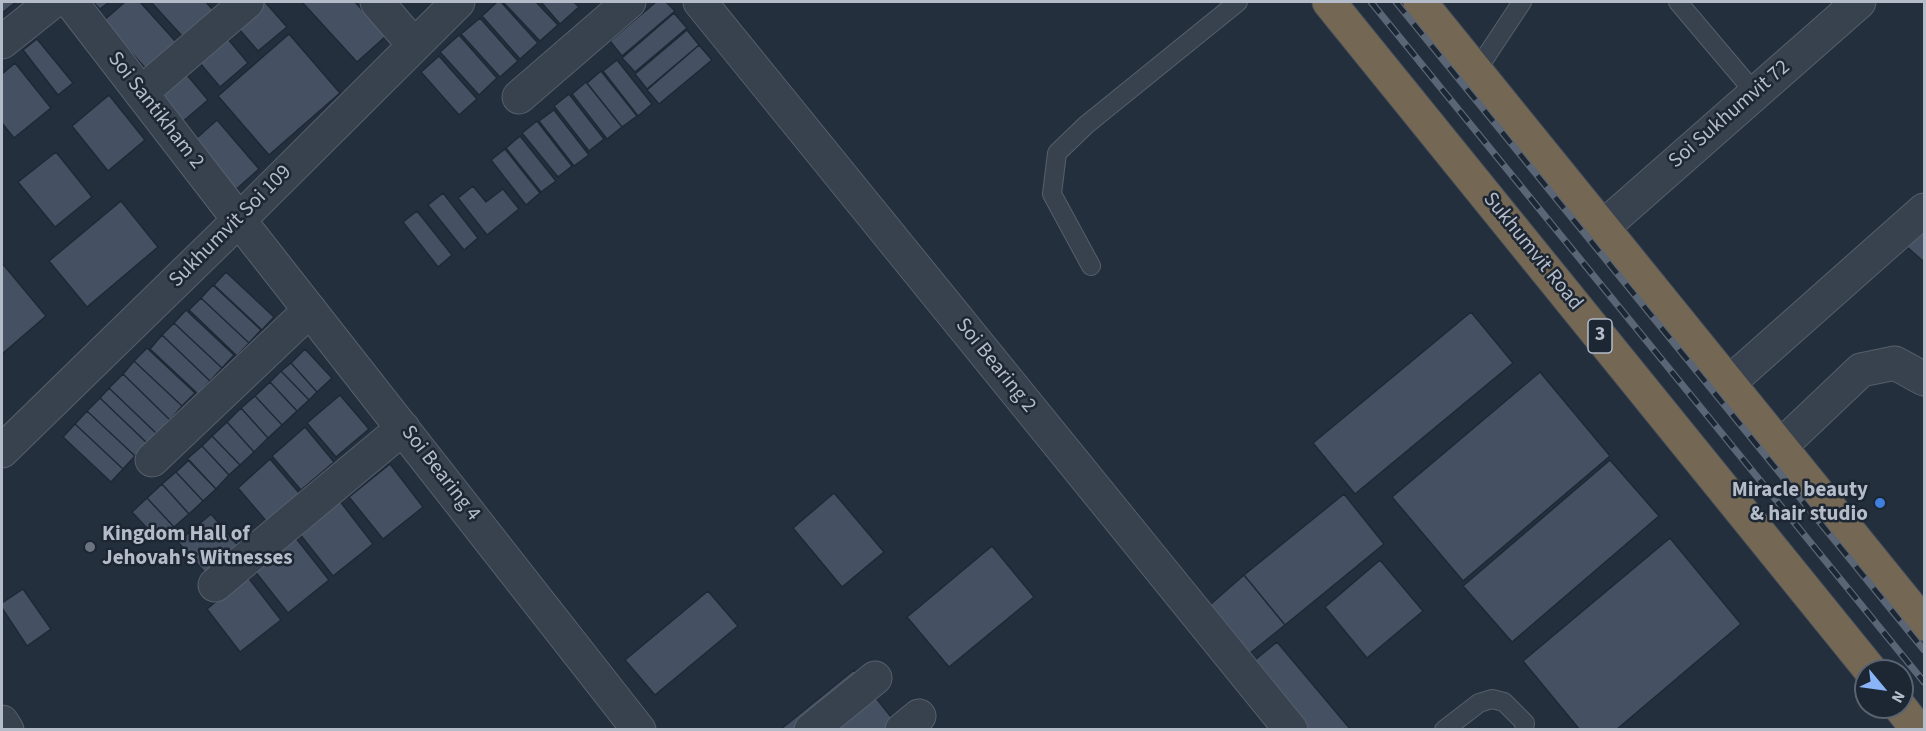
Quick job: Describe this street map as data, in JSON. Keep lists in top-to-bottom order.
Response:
{
  "streets": {
    "highway": ["Sukhumvit Road", "3"],
    "street": [
      "Soi Santikham 2",
      "Soi Sukhumvit 72",
      "Sukhumvit Soi 109",
      "Soi Bearing 2",
      "Soi Bearing 4"
    ]
  },
  "crossings": [
    ["Soi Santikham 2", "Sukhumvit Soi 109"],
    ["Soi Santikham 2", "Soi Bearing 4"],
    ["Sukhumvit Soi 109", "Soi Bearing 4"]
  ],
  "places": ["Miracle beauty & hair studio", "Kingdom Hall of Jehovah's Witnesses"],
  "north": "bottom right"
}
